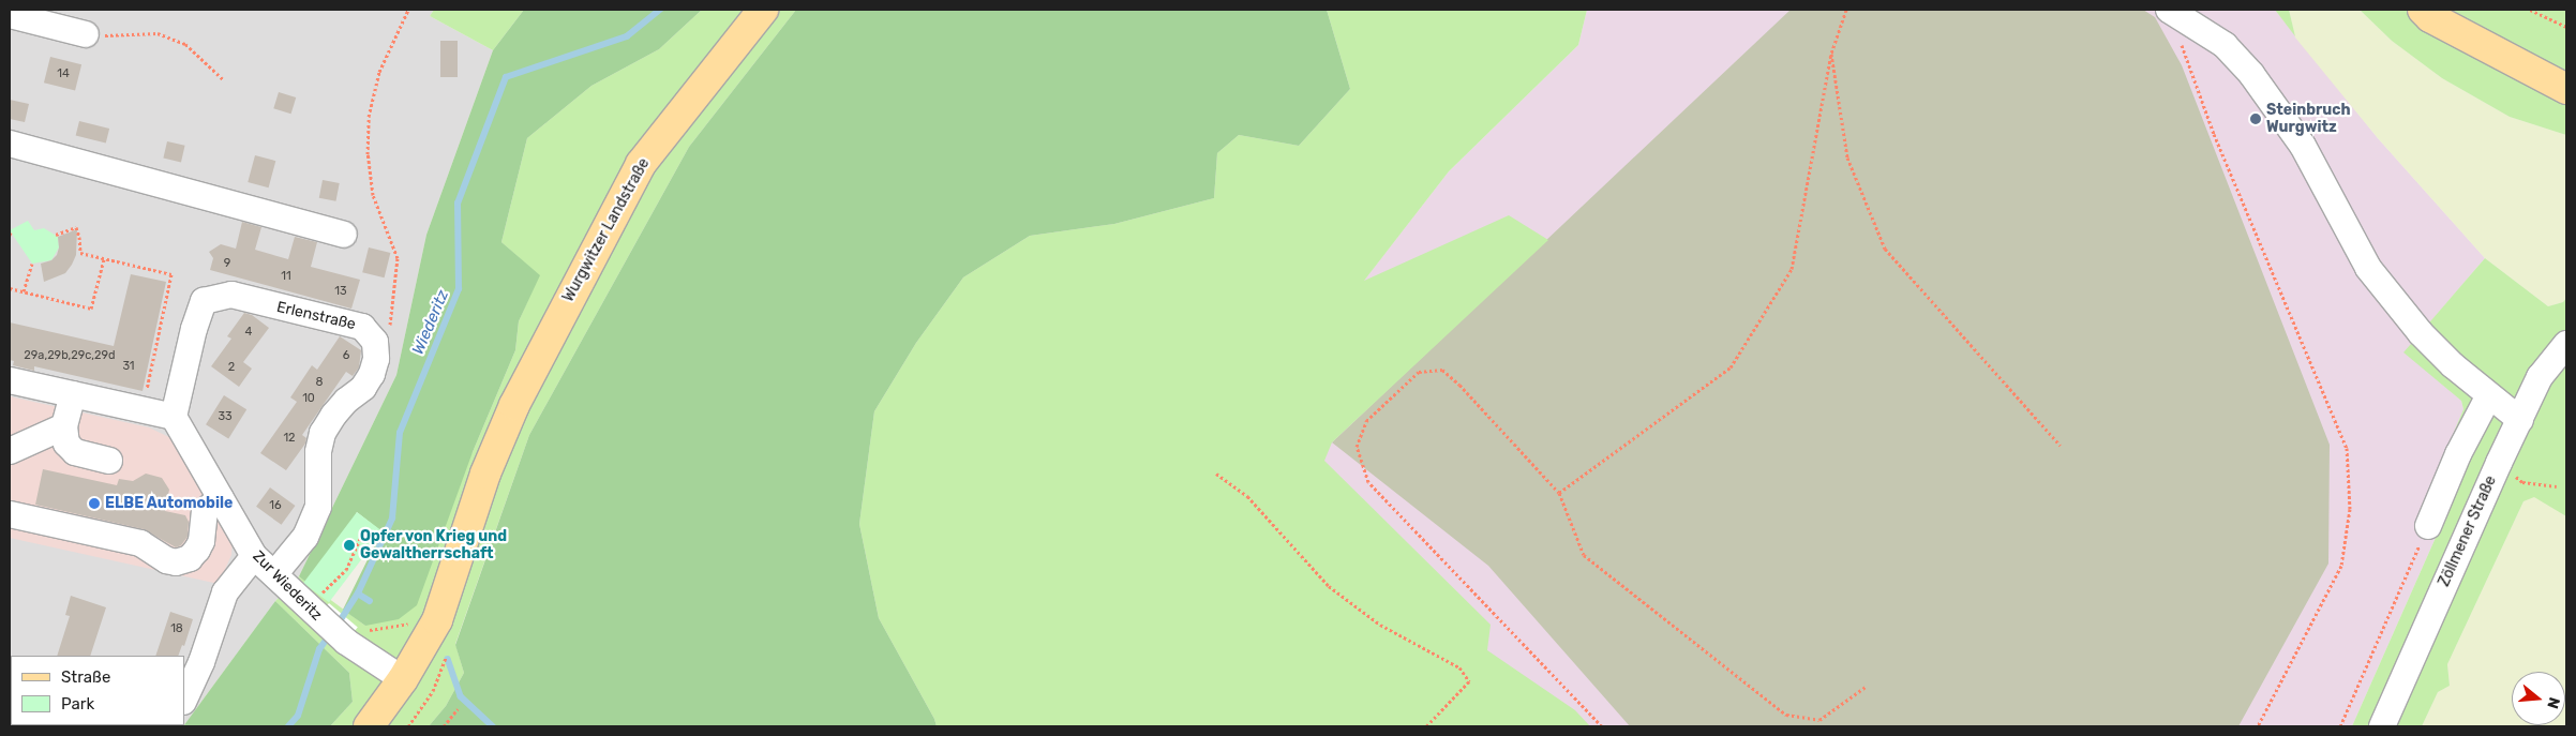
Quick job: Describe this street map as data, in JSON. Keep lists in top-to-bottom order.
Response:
{
  "streets": {
    "main road": ["Wurgwitzer Landstraße"],
    "street": ["Erlenstraße", "Zöllmener Straße", "Zur Wiederitz"]
  },
  "crossings": [
    ["Wurgwitzer Landstraße", "Zur Wiederitz"],
    ["Erlenstraße", "Zur Wiederitz"]
  ],
  "water": ["Wiederitz"],
  "places": ["Steinbruch Wurgwitz", "ELBE Automobile", "Opfer von Krieg und Gewaltherrschaft"],
  "house_numbers": [
    "14",
    "9",
    "11",
    "13",
    "4",
    "29a,29b,29c,29d",
    "6",
    "31",
    "2",
    "8",
    "10",
    "33",
    "12",
    "16",
    "18"
  ],
  "legend": ["Straße", "Park"],
  "north": "right"
}
